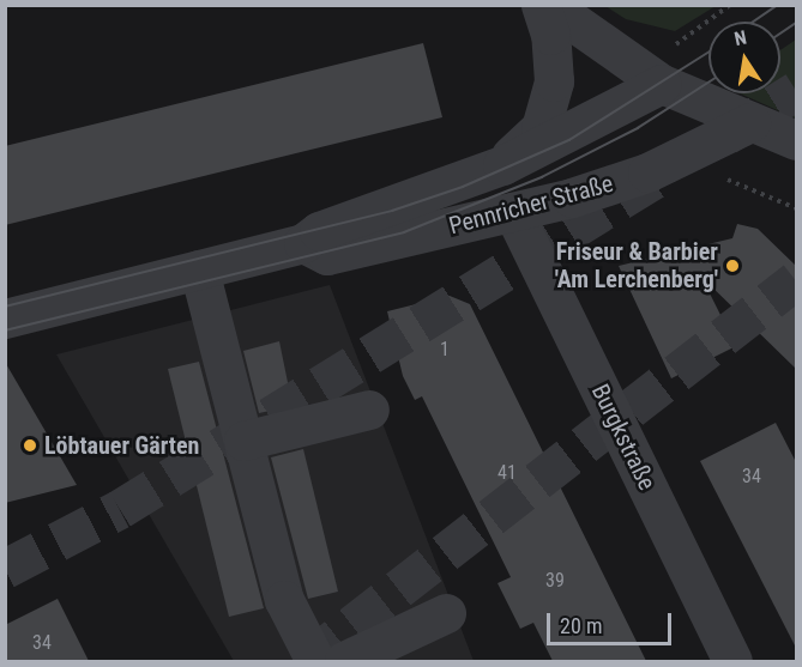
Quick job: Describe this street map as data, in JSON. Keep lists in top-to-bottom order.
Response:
{
  "streets": {
    "street": ["Pennricher Straße", "Burgkstraße"]
  },
  "crossings": [
    ["Pennricher Straße", "Burgkstraße"]
  ],
  "places": ["Friseur & Barbier 'Am Lerchenberg'", "Löbtauer Gärten"],
  "house_numbers": [
    "1",
    "41",
    "34",
    "39",
    "34"
  ],
  "scale_bar": "20 m",
  "north": "top"
}
